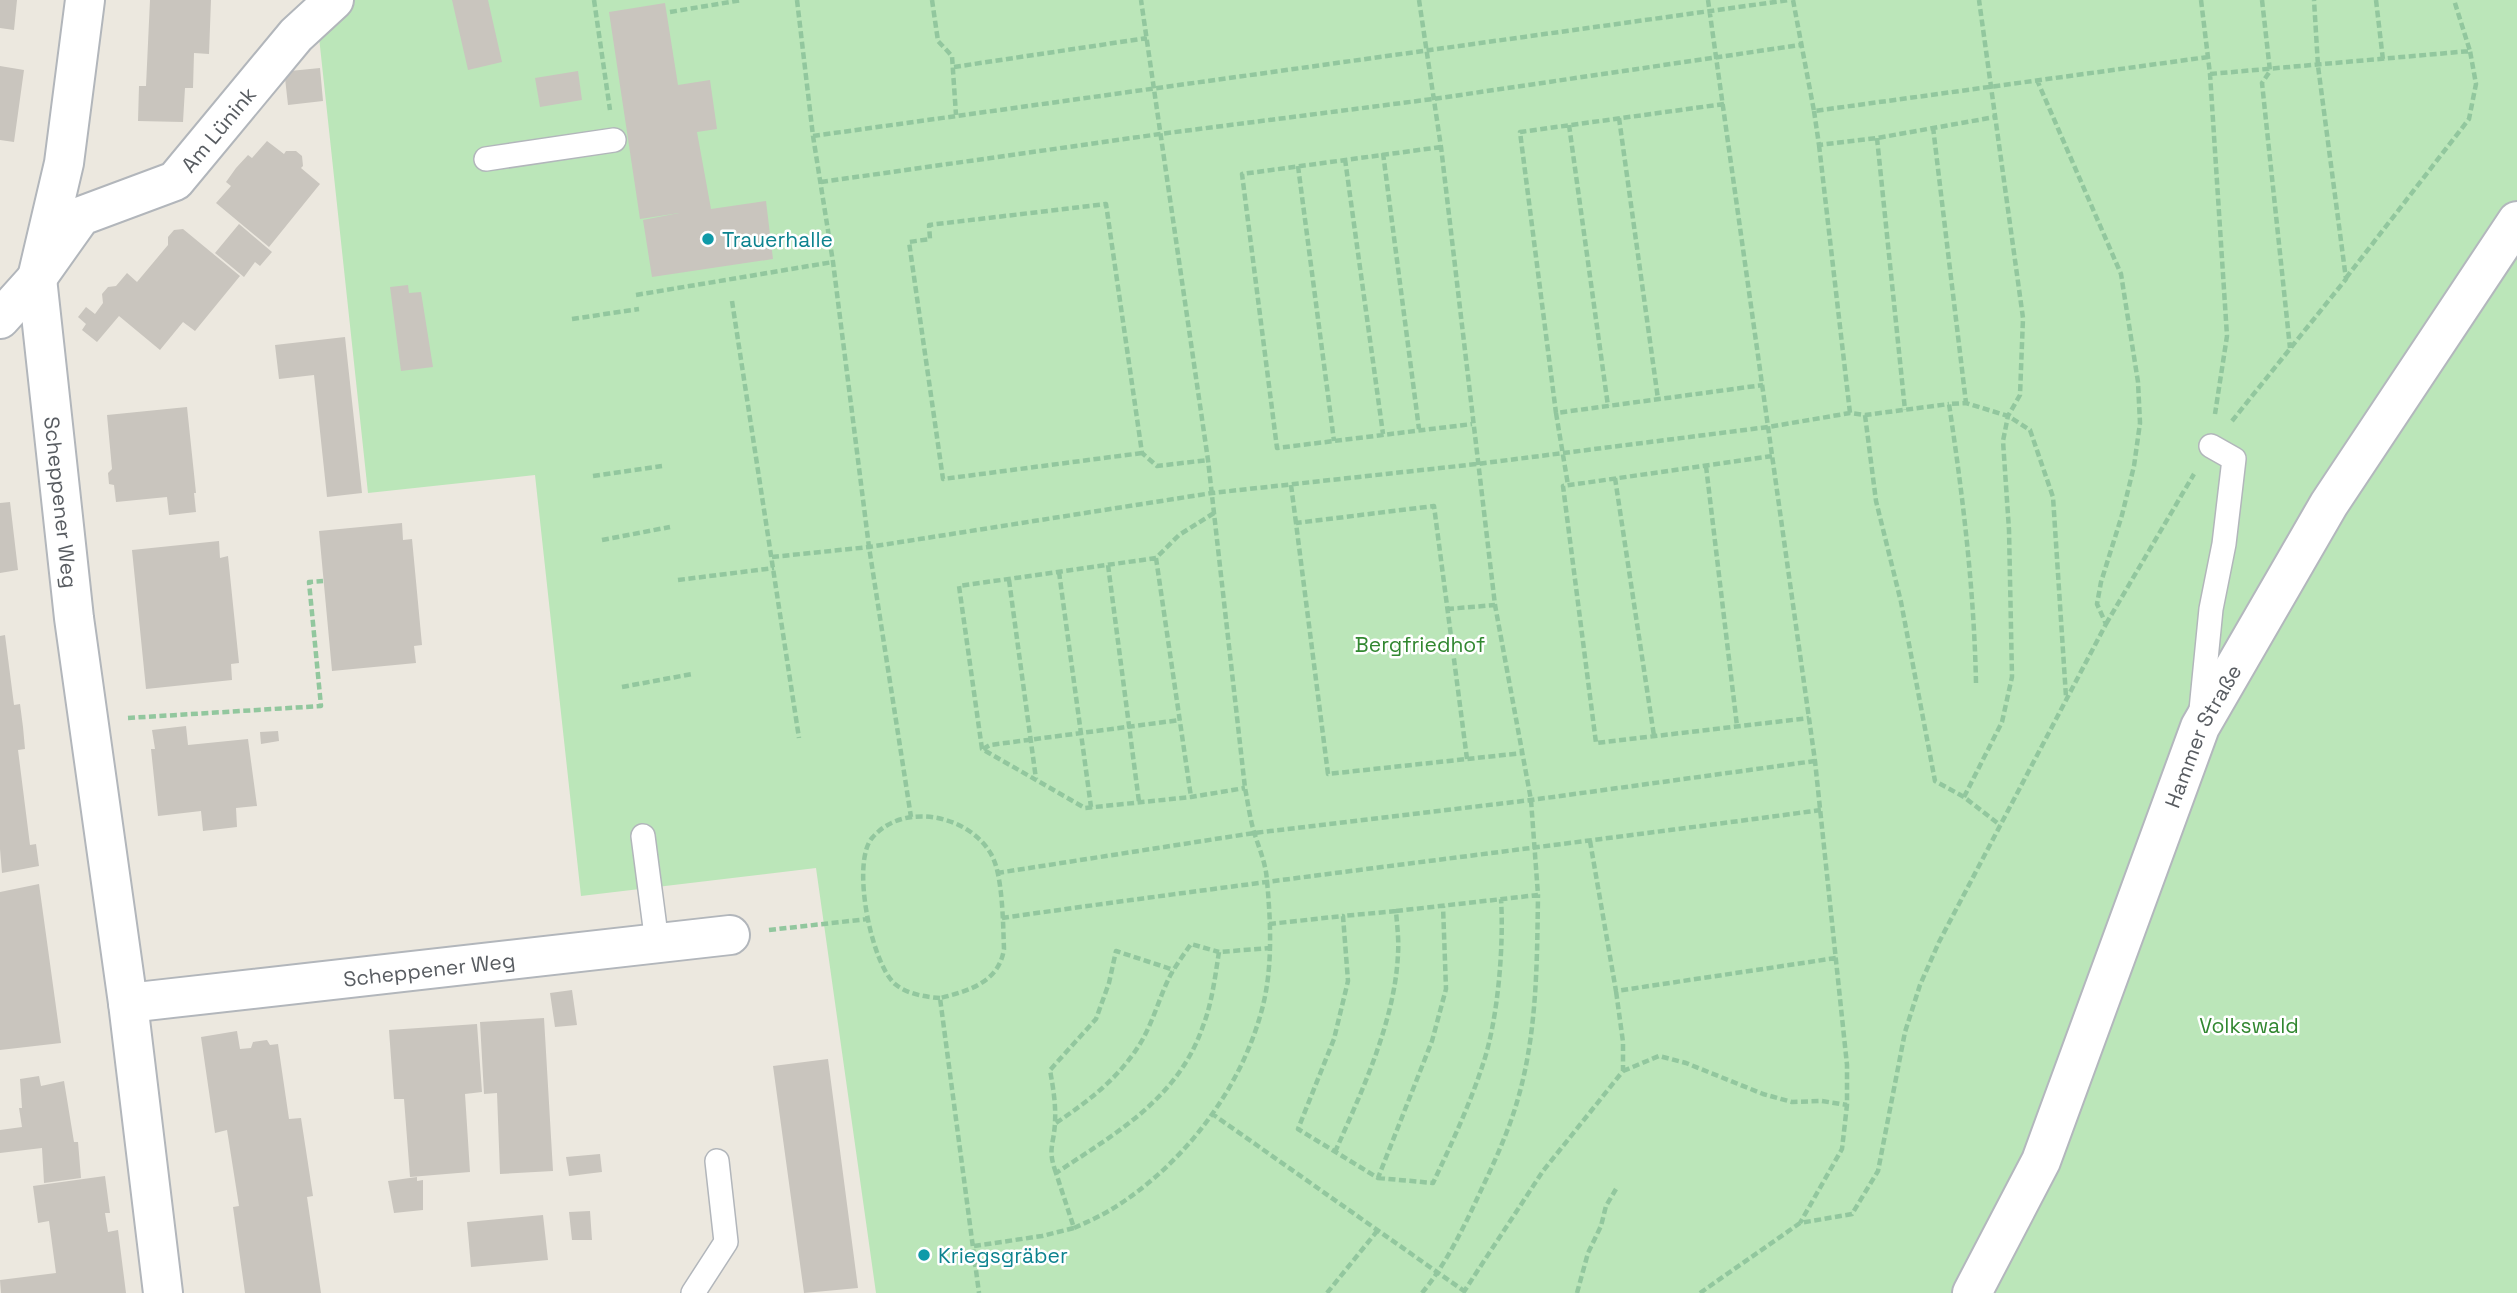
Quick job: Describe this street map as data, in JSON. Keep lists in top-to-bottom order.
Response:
{
  "streets": {
    "street": ["Am Lünink", "Scheppener Weg", "Hammer Straße"]
  },
  "crossings": [
    ["Am Lünink", "Scheppener Weg"]
  ],
  "parks": ["Bergfriedhof", "Volkswald"],
  "places": ["Trauerhalle", "Kriegsgräber"]
}
